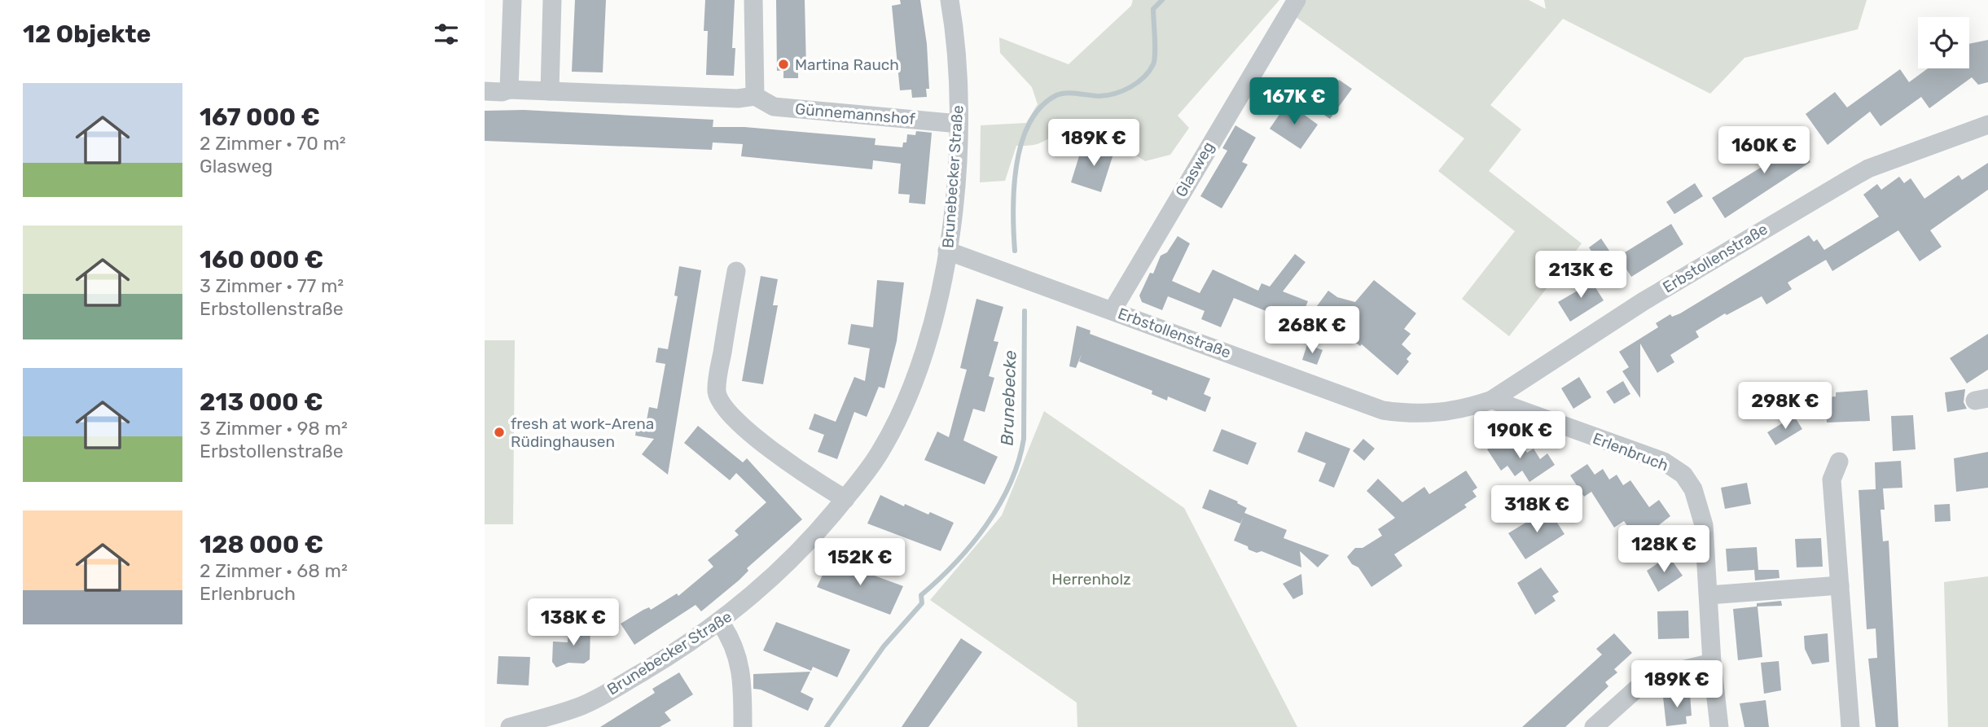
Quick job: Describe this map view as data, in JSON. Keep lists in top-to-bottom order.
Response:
{
  "streets": {
    "street": [
      "Günnemannshof",
      "Glasweg",
      "Brunebecker Straße",
      "Erbstollenstraße",
      "Erlenbruch"
    ]
  },
  "crossings": [
    ["Günnemannshof", "Brunebecker Straße"],
    ["Glasweg", "Erbstollenstraße"],
    ["Brunebecker Straße", "Erbstollenstraße"],
    ["Erbstollenstraße", "Erlenbruch"]
  ],
  "water": ["Brunebecke"],
  "parks": ["Herrenholz"],
  "places": ["Martina Rauch", "fresh at work-Arena Rüdinghausen"],
  "page": {
    "heading": "12 Objekte",
    "list": [
      {
        "name": "167 000 €",
        "note": "2 Zimmer · 70 m² · Glasweg"
      },
      {
        "name": "160 000 €",
        "note": "3 Zimmer · 77 m² · Erbstollenstraße"
      },
      {
        "name": "213 000 €",
        "note": "3 Zimmer · 98 m² · Erbstollenstraße"
      },
      {
        "name": "128 000 €",
        "note": "2 Zimmer · 68 m² · Erlenbruch"
      }
    ],
    "price": [
      "167K €",
      "189K €",
      "160K €",
      "213K €",
      "268K €",
      "298K €",
      "190K €",
      "318K €",
      "128K €",
      "152K €",
      "138K €",
      "189K €"
    ]
  }
}
